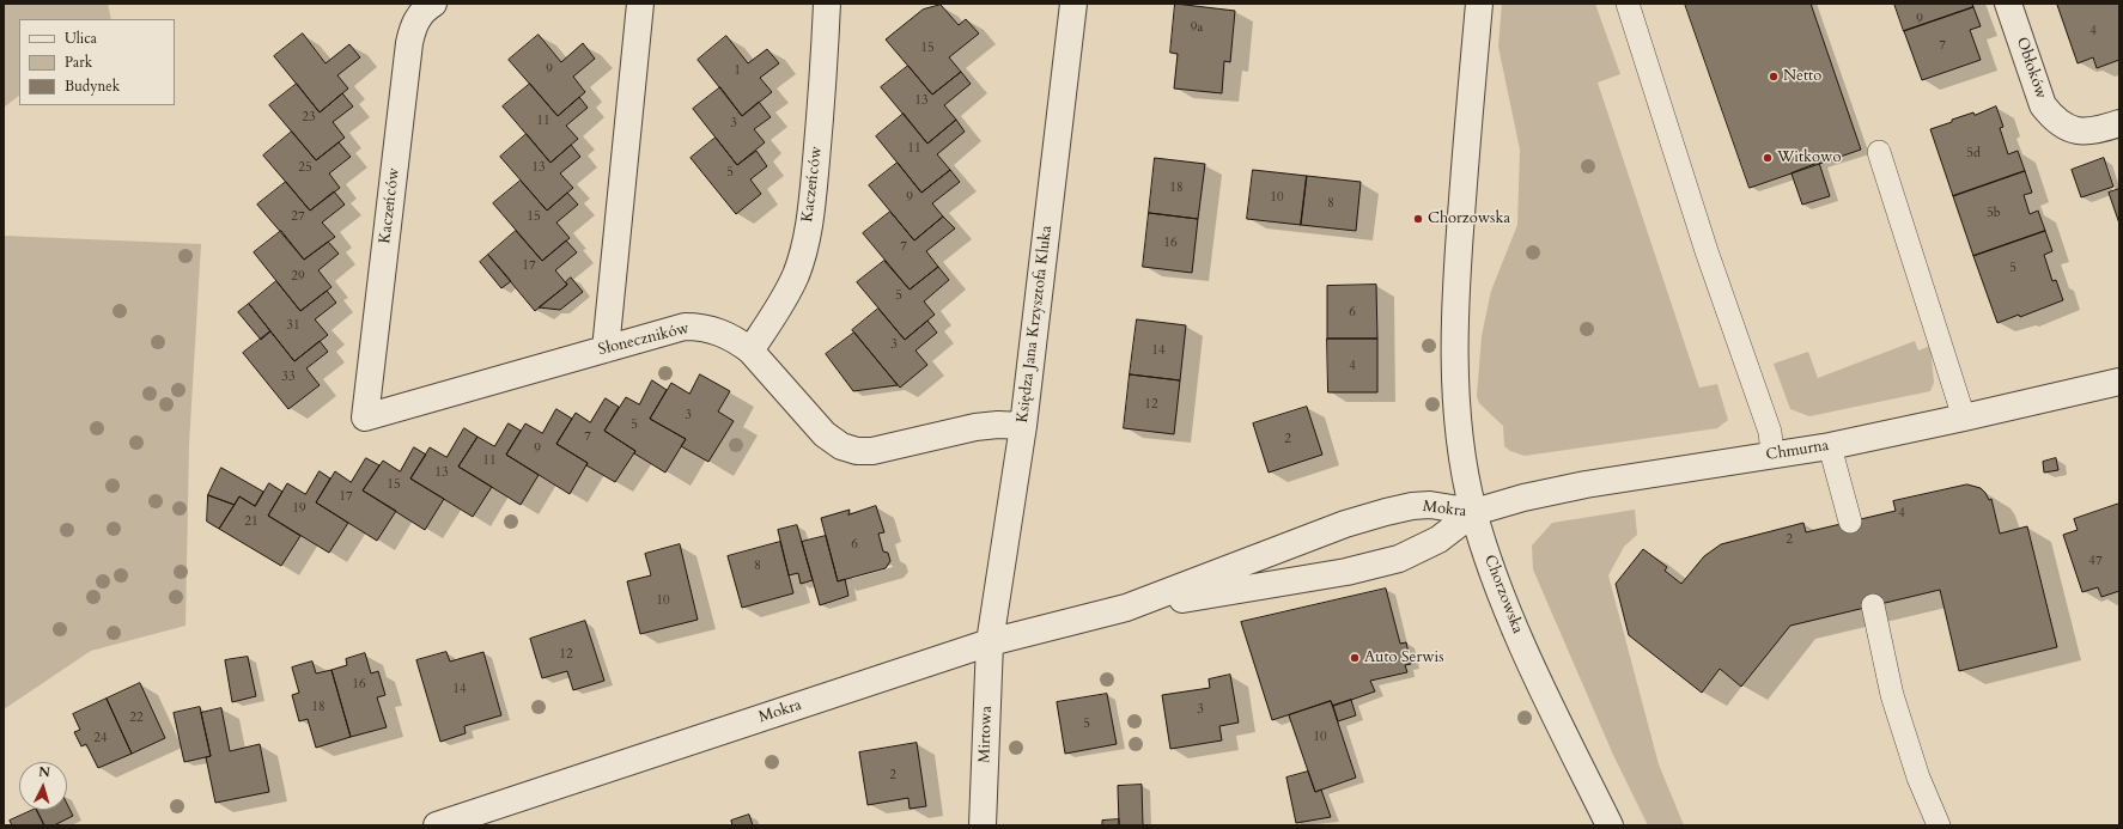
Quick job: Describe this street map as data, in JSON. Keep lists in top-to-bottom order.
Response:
{
  "streets": {
    "street": [
      "Obłoków",
      "Kaczeńców",
      "Księdza Jana Krzysztofa Kluka",
      "Słoneczników",
      "Chmurna",
      "Mokra",
      "Chorzowska",
      "Mirtowa"
    ]
  },
  "crossings": [
    ["Kaczeńców", "Słoneczników"],
    ["Księdza Jana Krzysztofa Kluka", "Słoneczników"],
    ["Księdza Jana Krzysztofa Kluka", "Mokra"],
    ["Księdza Jana Krzysztofa Kluka", "Mirtowa"],
    ["Chmurna", "Mokra"],
    ["Chmurna", "Chorzowska"],
    ["Mokra", "Chorzowska"],
    ["Mokra", "Mirtowa"]
  ],
  "places": [
    "Netto",
    "Witkowo",
    "Chorzowska",
    "Auto Serwis"
  ],
  "house_numbers": [
    "9",
    "9a",
    "4",
    "7",
    "15",
    "9",
    "1",
    "13",
    "23",
    "11",
    "3",
    "11",
    "5d",
    "25",
    "13",
    "5",
    "18",
    "9",
    "10",
    "8",
    "5b",
    "27",
    "15",
    "16",
    "7",
    "17",
    "5",
    "29",
    "5",
    "6",
    "31",
    "3",
    "14",
    "4",
    "33",
    "12",
    "3",
    "5",
    "7",
    "2",
    "9",
    "11",
    "13",
    "15",
    "17",
    "19",
    "4",
    "21",
    "2",
    "6",
    "47",
    "8",
    "10",
    "12",
    "16",
    "14",
    "18",
    "3",
    "22",
    "5",
    "10",
    "24",
    "2"
  ],
  "legend": ["Ulica", "Park", "Budynek"],
  "north": "top"
}
